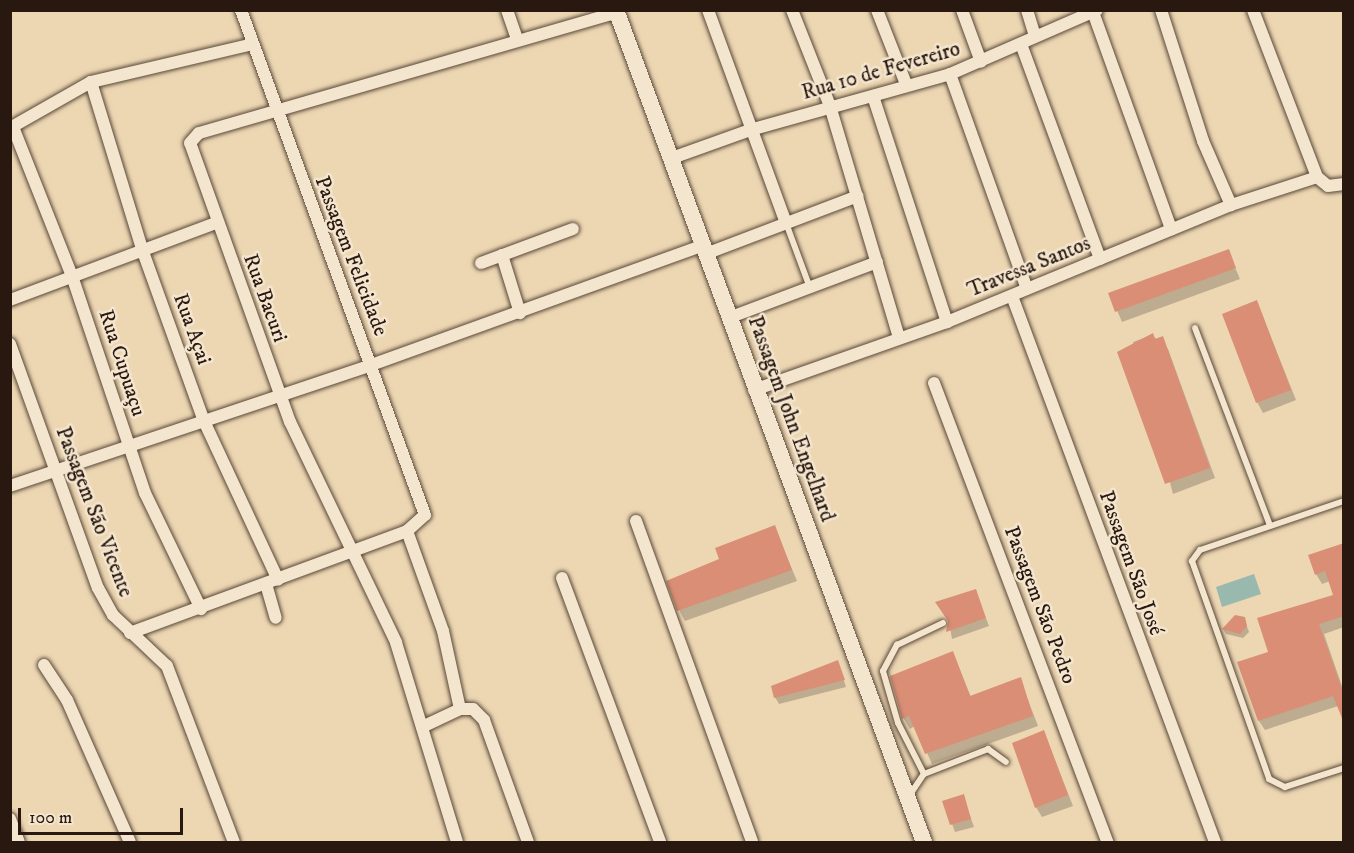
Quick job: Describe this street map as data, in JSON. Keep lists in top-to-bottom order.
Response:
{
  "streets": {
    "main road": ["Passagem John Engelhard"],
    "street": [
      "Rua 10 de Fevereiro",
      "Passagem Felicidade",
      "Travessa Santos",
      "Rua Bacuri",
      "Rua Açai",
      "Rua Cupuaçu",
      "Passagem São Vicente",
      "Passagem São José",
      "Passagem São Pedro"
    ]
  },
  "crossings": [
    ["Rua 10 de Fevereiro", "Passagem John Engelhard"],
    ["Passagem Felicidade", "Rua Bacuri"],
    ["Travessa Santos", "Passagem John Engelhard"],
    ["Travessa Santos", "Passagem São José"]
  ],
  "scale_bar": "100 m"
}
